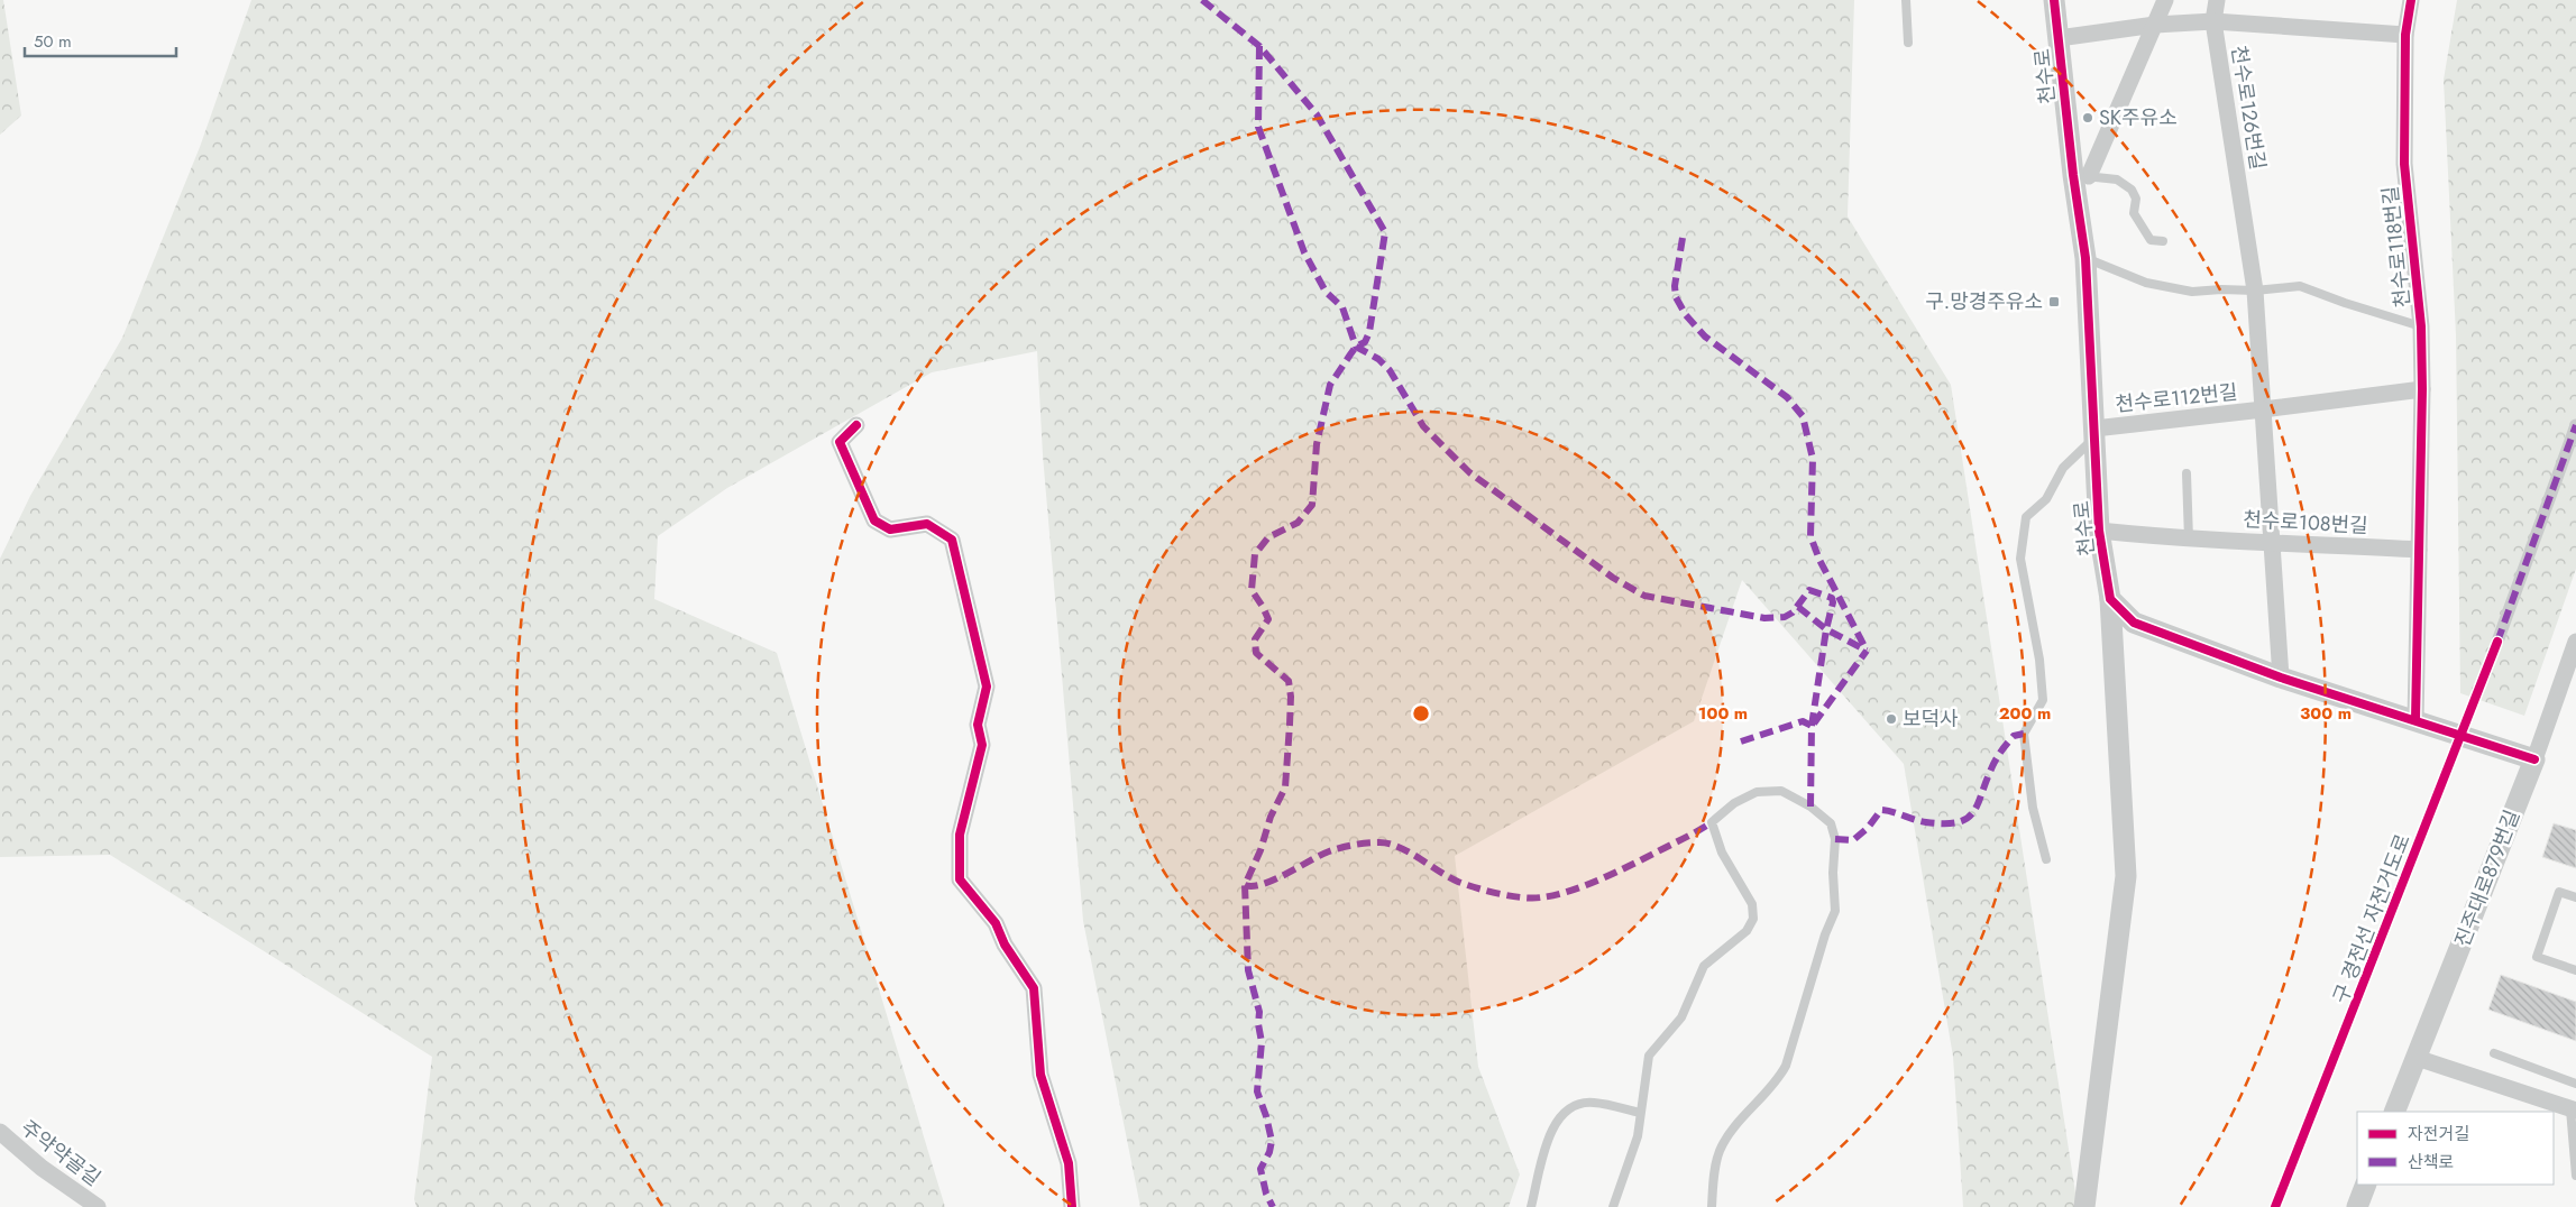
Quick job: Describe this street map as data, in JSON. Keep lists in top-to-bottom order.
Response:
{
  "streets": {
    "street": [
      "천수로",
      "천수로126번길",
      "천수로118번길",
      "천수로112번길",
      "천수로108번길",
      "진주대로879번길",
      "주약약골길"
    ],
    "cycle path": ["구 경전선 자전거도로"]
  },
  "crossings": [
    ["천수로", "천수로126번길"],
    ["천수로", "천수로118번길"],
    ["천수로", "천수로112번길"],
    ["천수로", "천수로108번길"],
    ["천수로126번길", "천수로118번길"],
    ["천수로126번길", "천수로112번길"],
    ["천수로118번길", "천수로112번길"],
    ["천수로112번길", "천수로108번길"]
  ],
  "places": {
    "other": ["SK주유소", "보덕사"],
    "transit": ["구.망경주유소"]
  },
  "legend": ["자전거길", "산책로"],
  "scale_bar": "50 m",
  "rings": ["100 m", "200 m", "300 m"]
}
